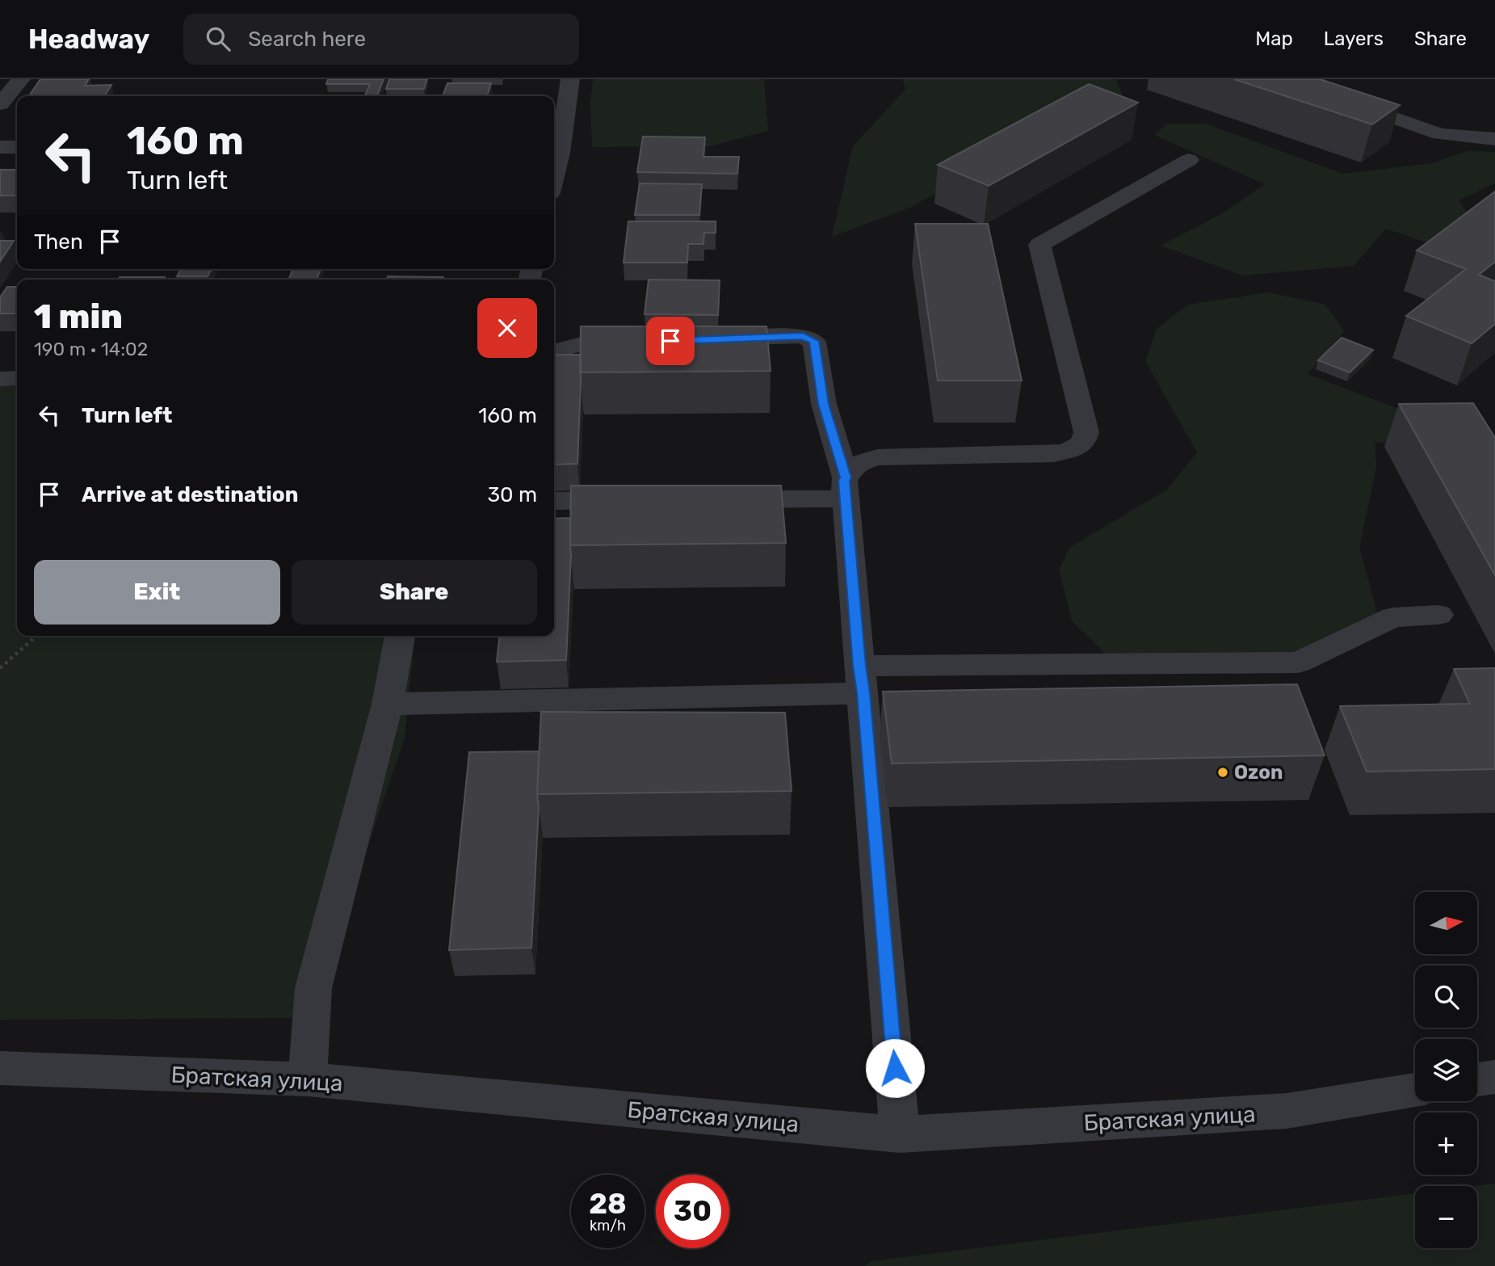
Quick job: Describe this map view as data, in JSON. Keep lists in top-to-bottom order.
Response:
{
  "streets": {
    "street": ["Братская улица"]
  },
  "places": ["Ozon"],
  "north": "right",
  "page": {
    "header": "Headway",
    "search": "Search here",
    "nav": ["Map", "Layers", "Share"],
    "turn": ["160 m", "Turn left"],
    "then": "Then",
    "heading": ["1 min", "190 m · 14:02"],
    "list": [
      {
        "name": "Turn left",
        "value": "160 m"
      },
      {
        "name": "Arrive at destination",
        "value": "30 m"
      }
    ],
    "buttons": ["Exit", "Share"],
    "map_buttons": ["+", "−"],
    "speed": "28 km/h",
    "limit": "30"
  }
}
